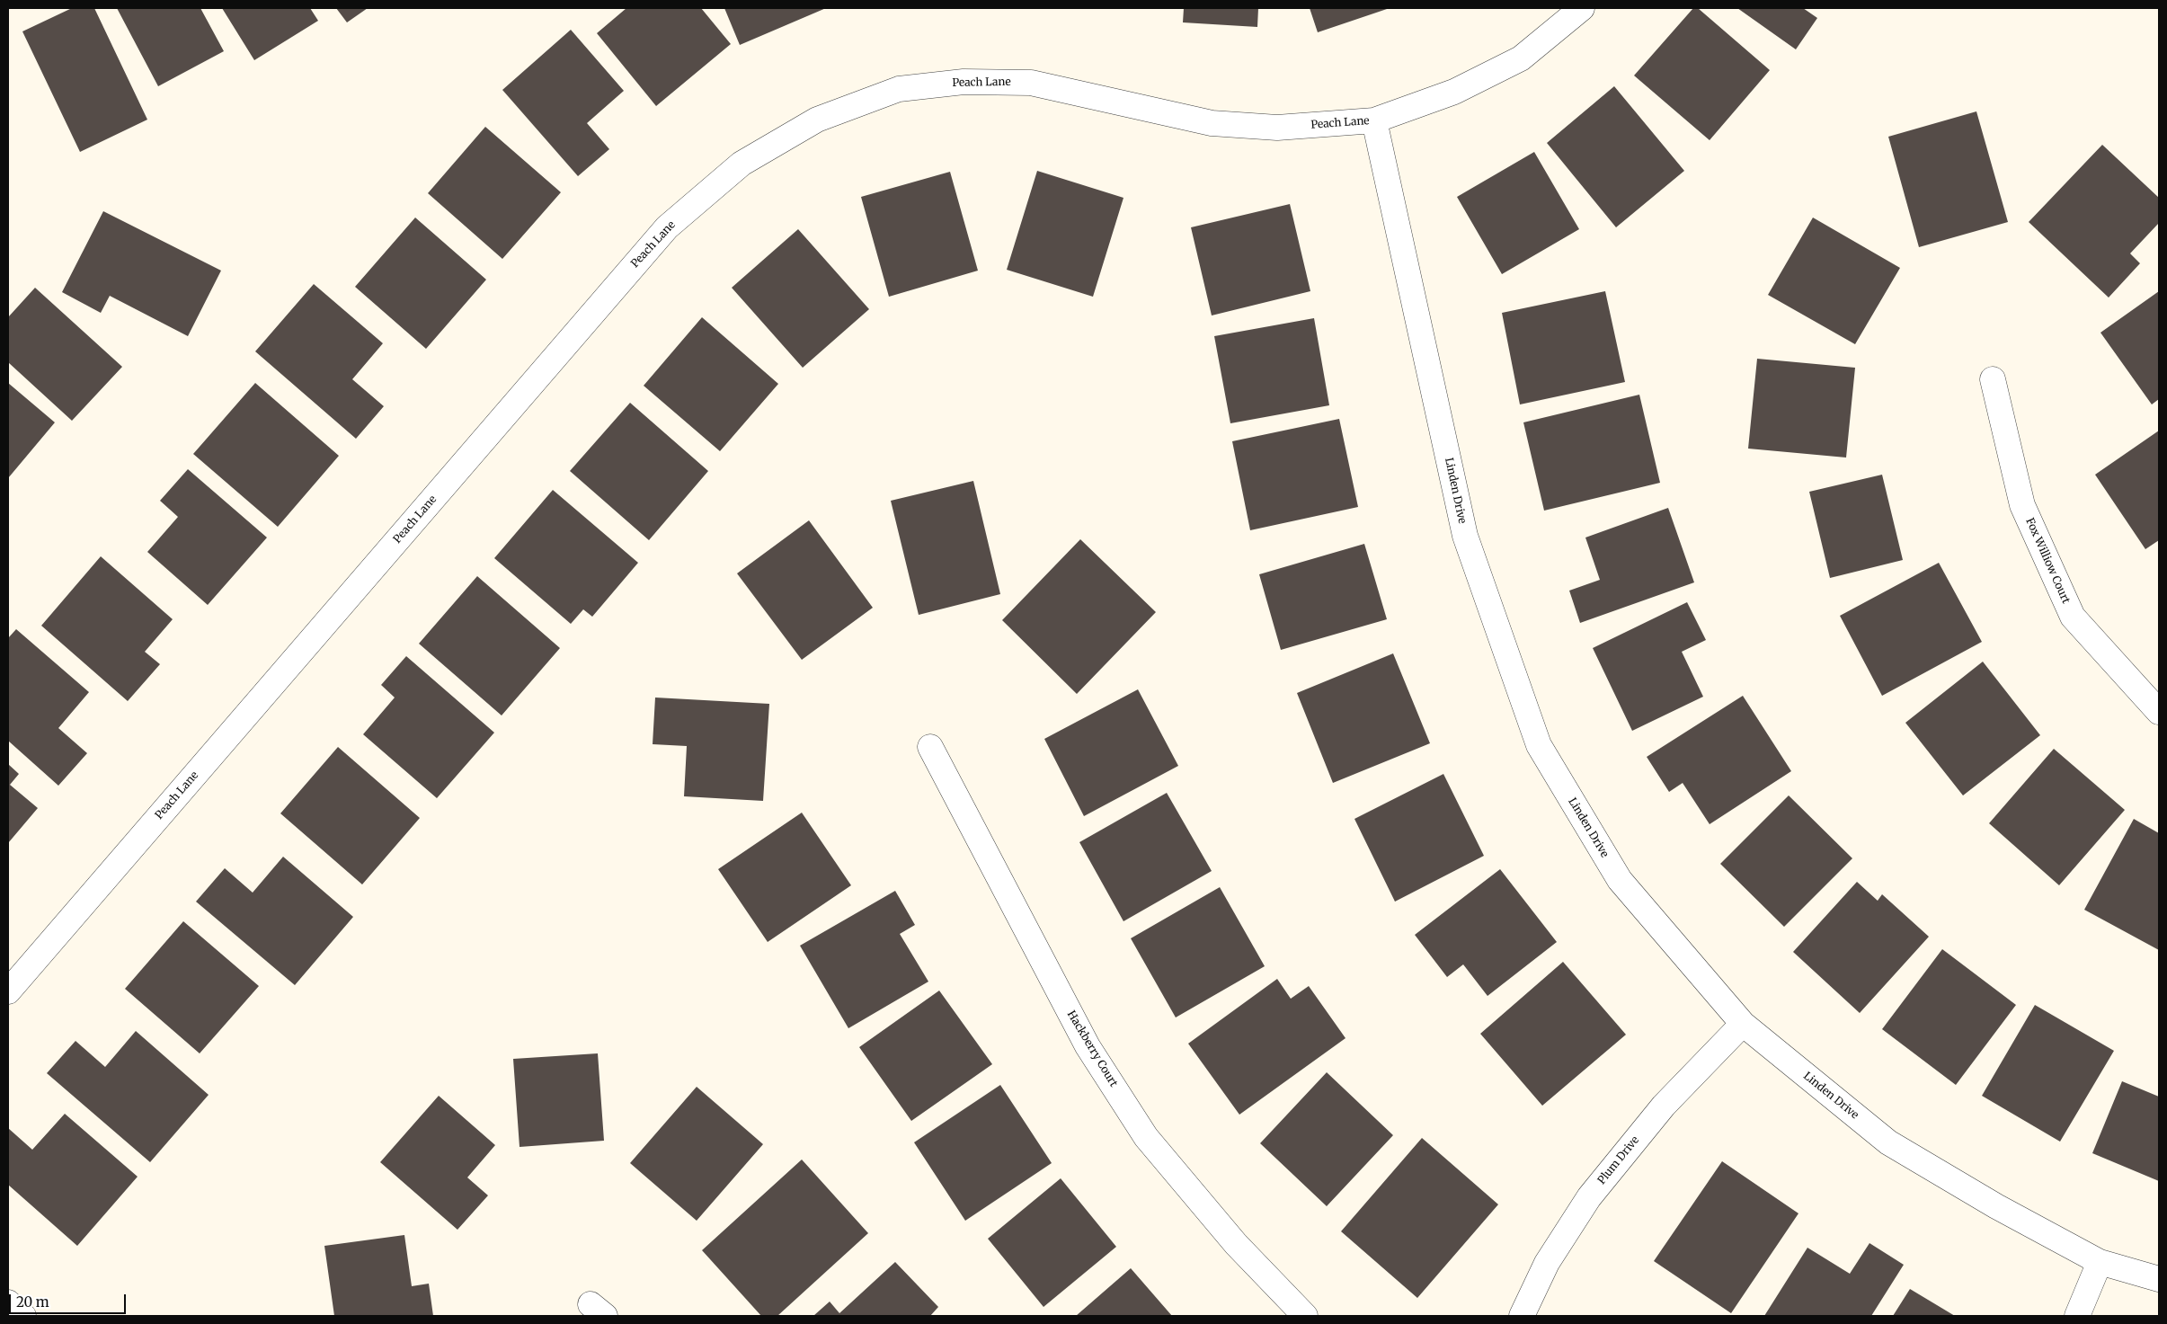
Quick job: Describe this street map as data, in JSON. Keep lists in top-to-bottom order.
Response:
{
  "streets": {
    "street": [
      "Peach Lane",
      "Linden Drive",
      "Fox Williow Court",
      "Hackberry Court",
      "Plum Drive"
    ]
  },
  "crossings": [
    ["Peach Lane", "Linden Drive"],
    ["Linden Drive", "Plum Drive"]
  ],
  "scale_bar": "20 m"
}
